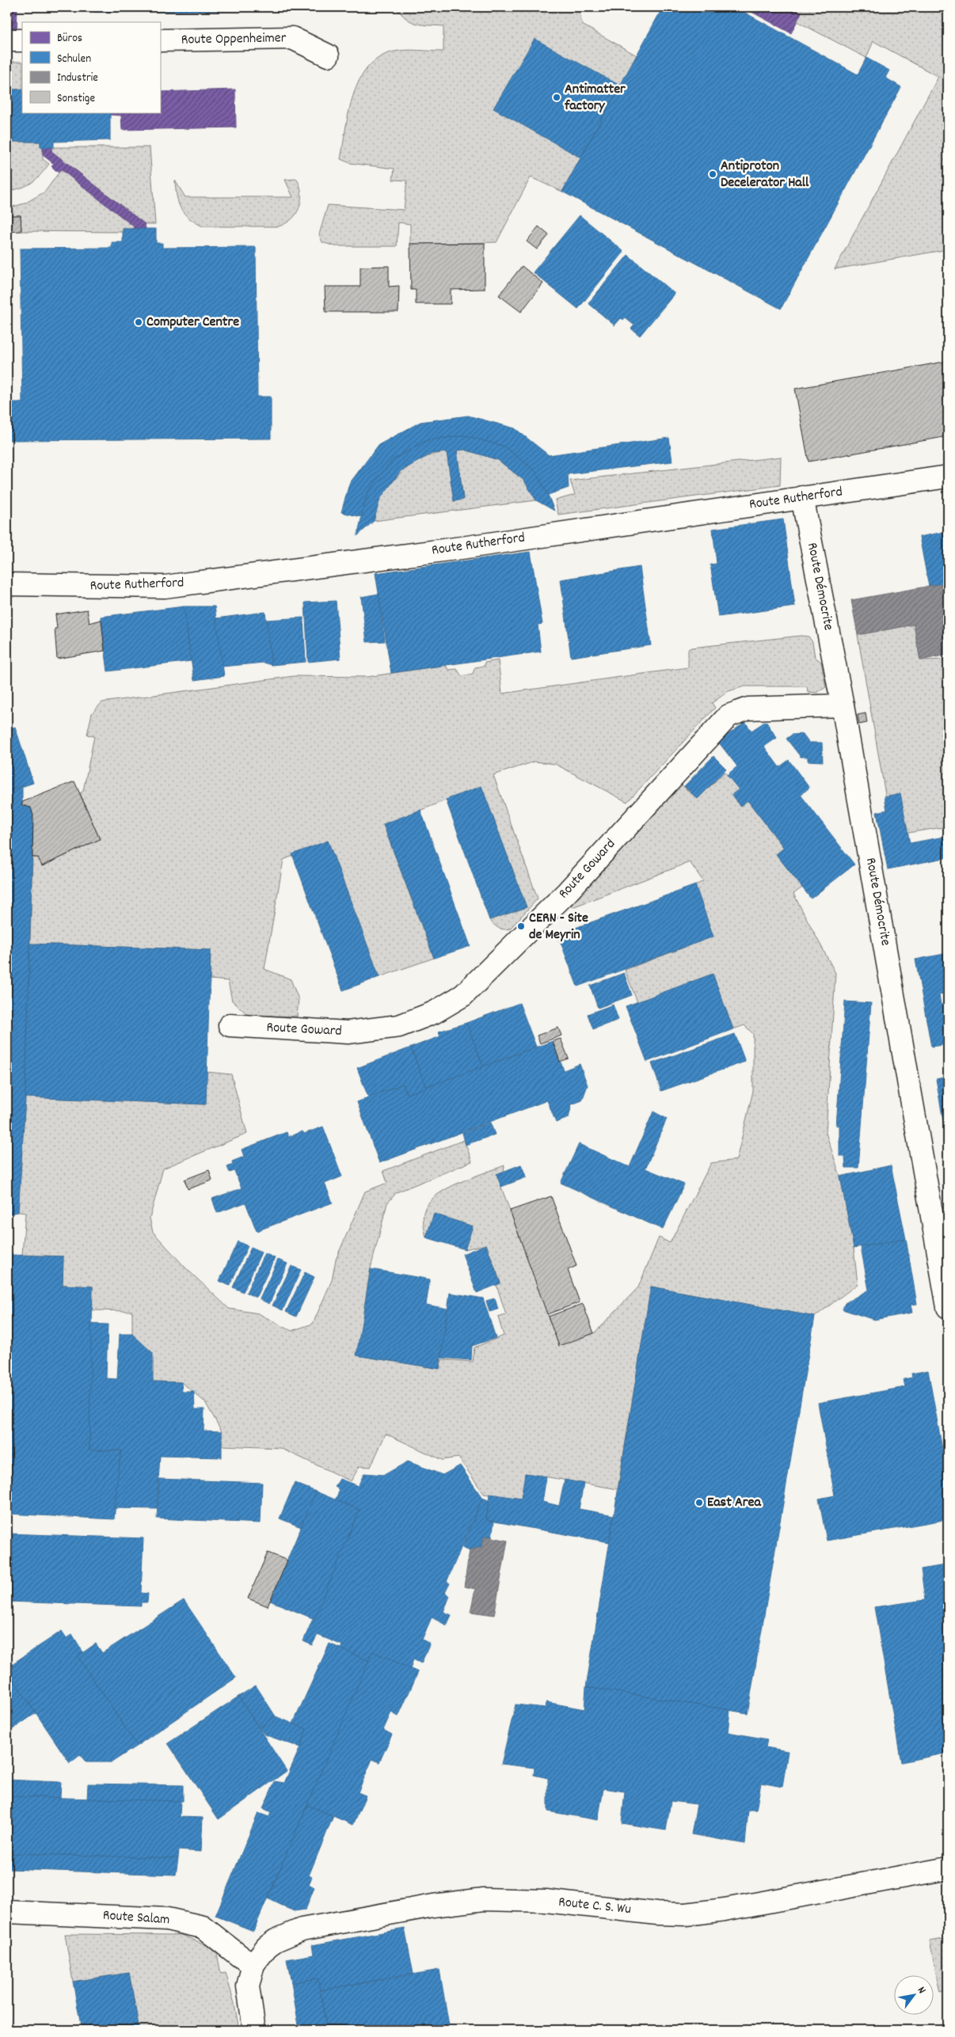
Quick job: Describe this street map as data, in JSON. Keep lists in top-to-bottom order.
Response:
{
  "streets": {
    "street": [
      "Route Oppenheimer",
      "Route Rutherford",
      "Route Démocrite",
      "Route Goward",
      "Route C. S. Wu",
      "Route Salam"
    ]
  },
  "crossings": [
    ["Route Rutherford", "Route Démocrite"],
    ["Route Démocrite", "Route Goward"],
    ["Route C. S. Wu", "Route Salam"]
  ],
  "places": [
    "Antimatter factory",
    "Antiproton Decelerator Hall",
    "Computer Centre",
    "CERN - Site de Meyrin",
    "East Area"
  ],
  "legend": [
    "Büros",
    "Schulen",
    "Industrie",
    "Sonstige"
  ],
  "north": "top right"
}
